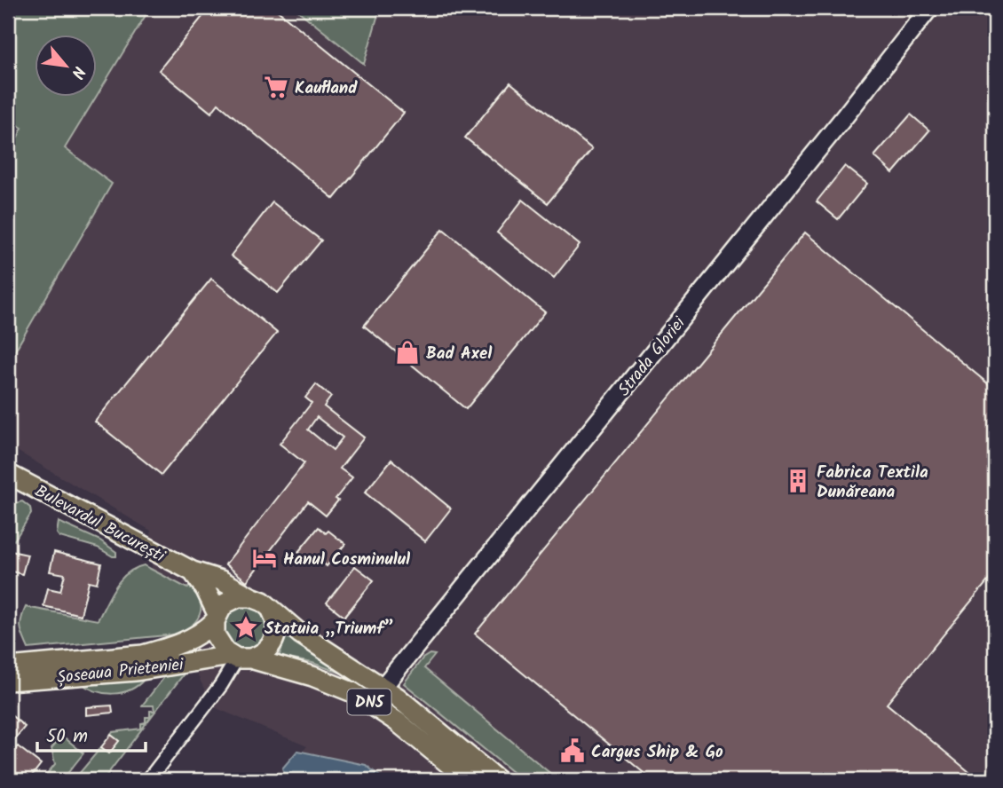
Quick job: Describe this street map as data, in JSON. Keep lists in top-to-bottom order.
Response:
{
  "streets": {
    "main road": [
      "Strada Gloriei",
      "Bulevardul București",
      "Șoseaua Prieteniei",
      "DN5"
    ]
  },
  "crossings": [
    ["Strada Gloriei", "DN5"],
    ["Bulevardul București", "Șoseaua Prieteniei"],
    ["Bulevardul București", "DN5"],
    ["Șoseaua Prieteniei", "DN5"]
  ],
  "places": {
    "supermarket": ["Kaufland"],
    "shop": ["Bad Axel"],
    "building": ["Fabrica Textila Dunăreana"],
    "hotel": ["Hanul Cosminulul"],
    "place": ["Statuia „Triumf”"],
    "public building": ["Cargus Ship & Go"]
  },
  "scale_bar": "50 m",
  "north": "bottom right"
}
